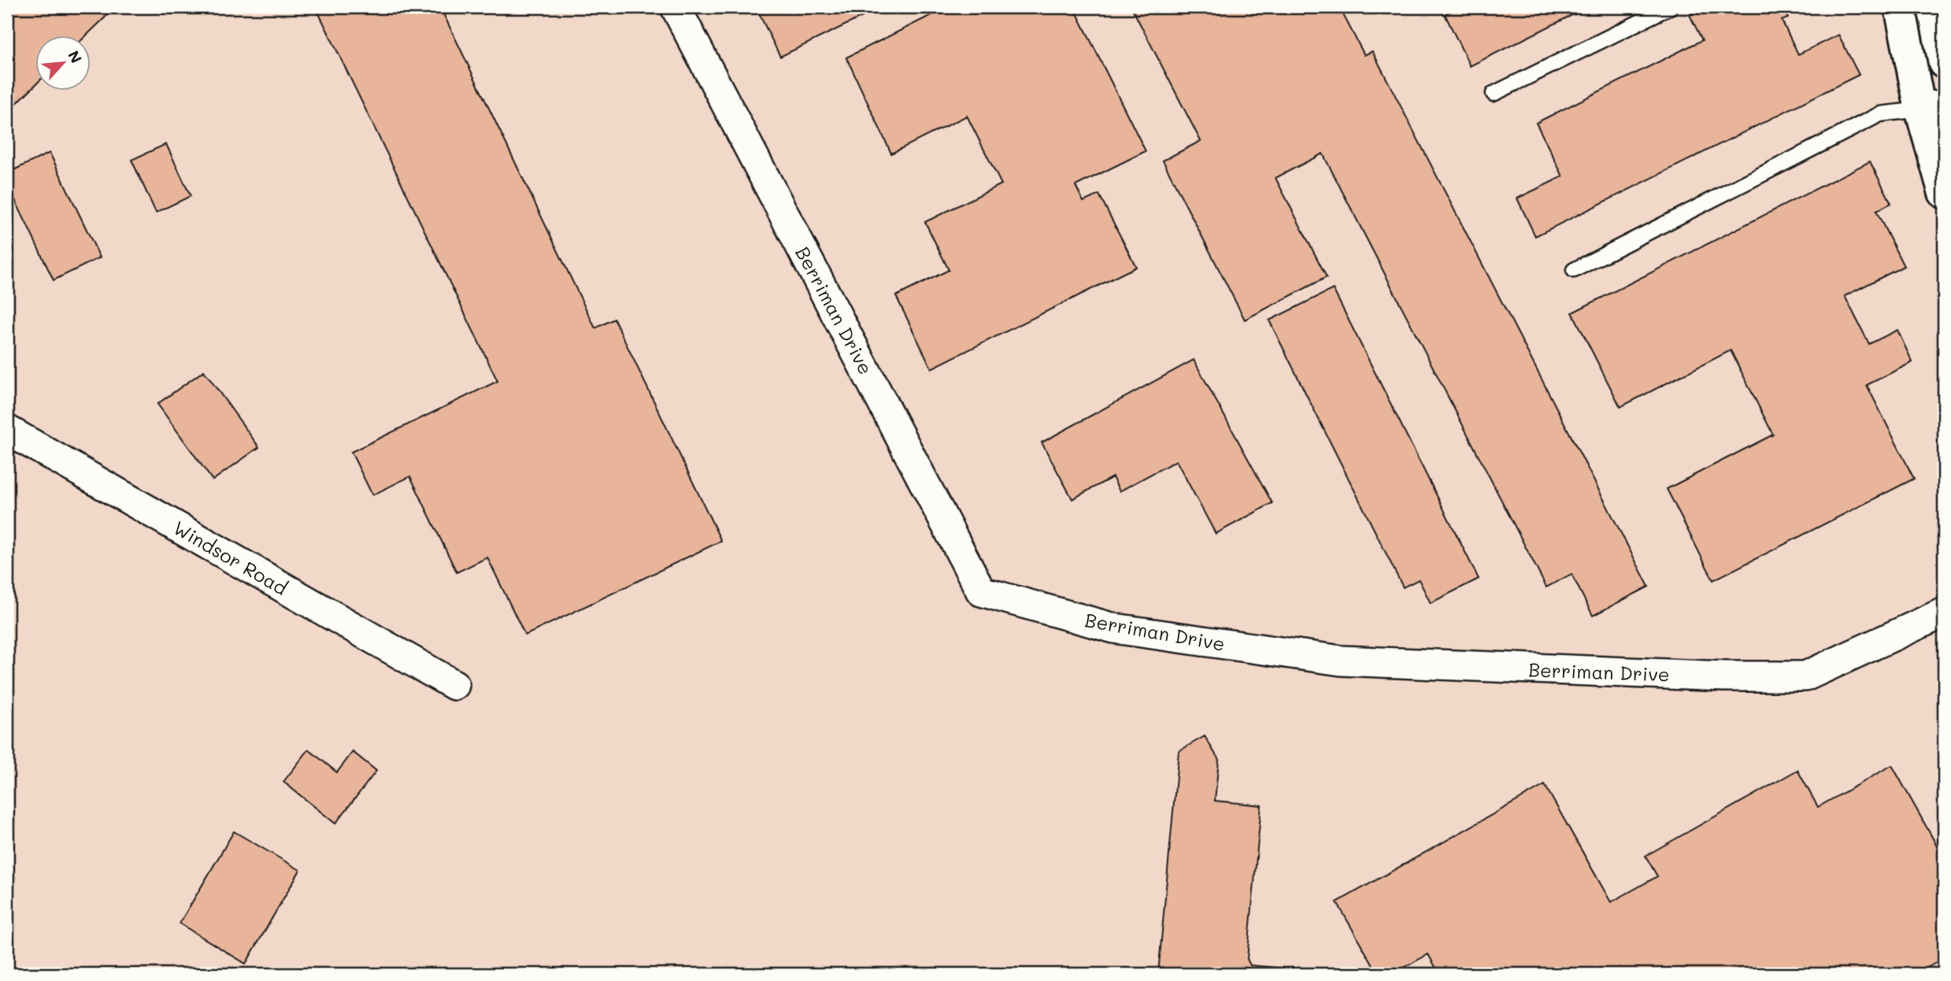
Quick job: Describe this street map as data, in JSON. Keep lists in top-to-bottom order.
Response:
{
  "streets": {
    "street": ["Berriman Drive", "Windsor Road"]
  },
  "north": "top right"
}
